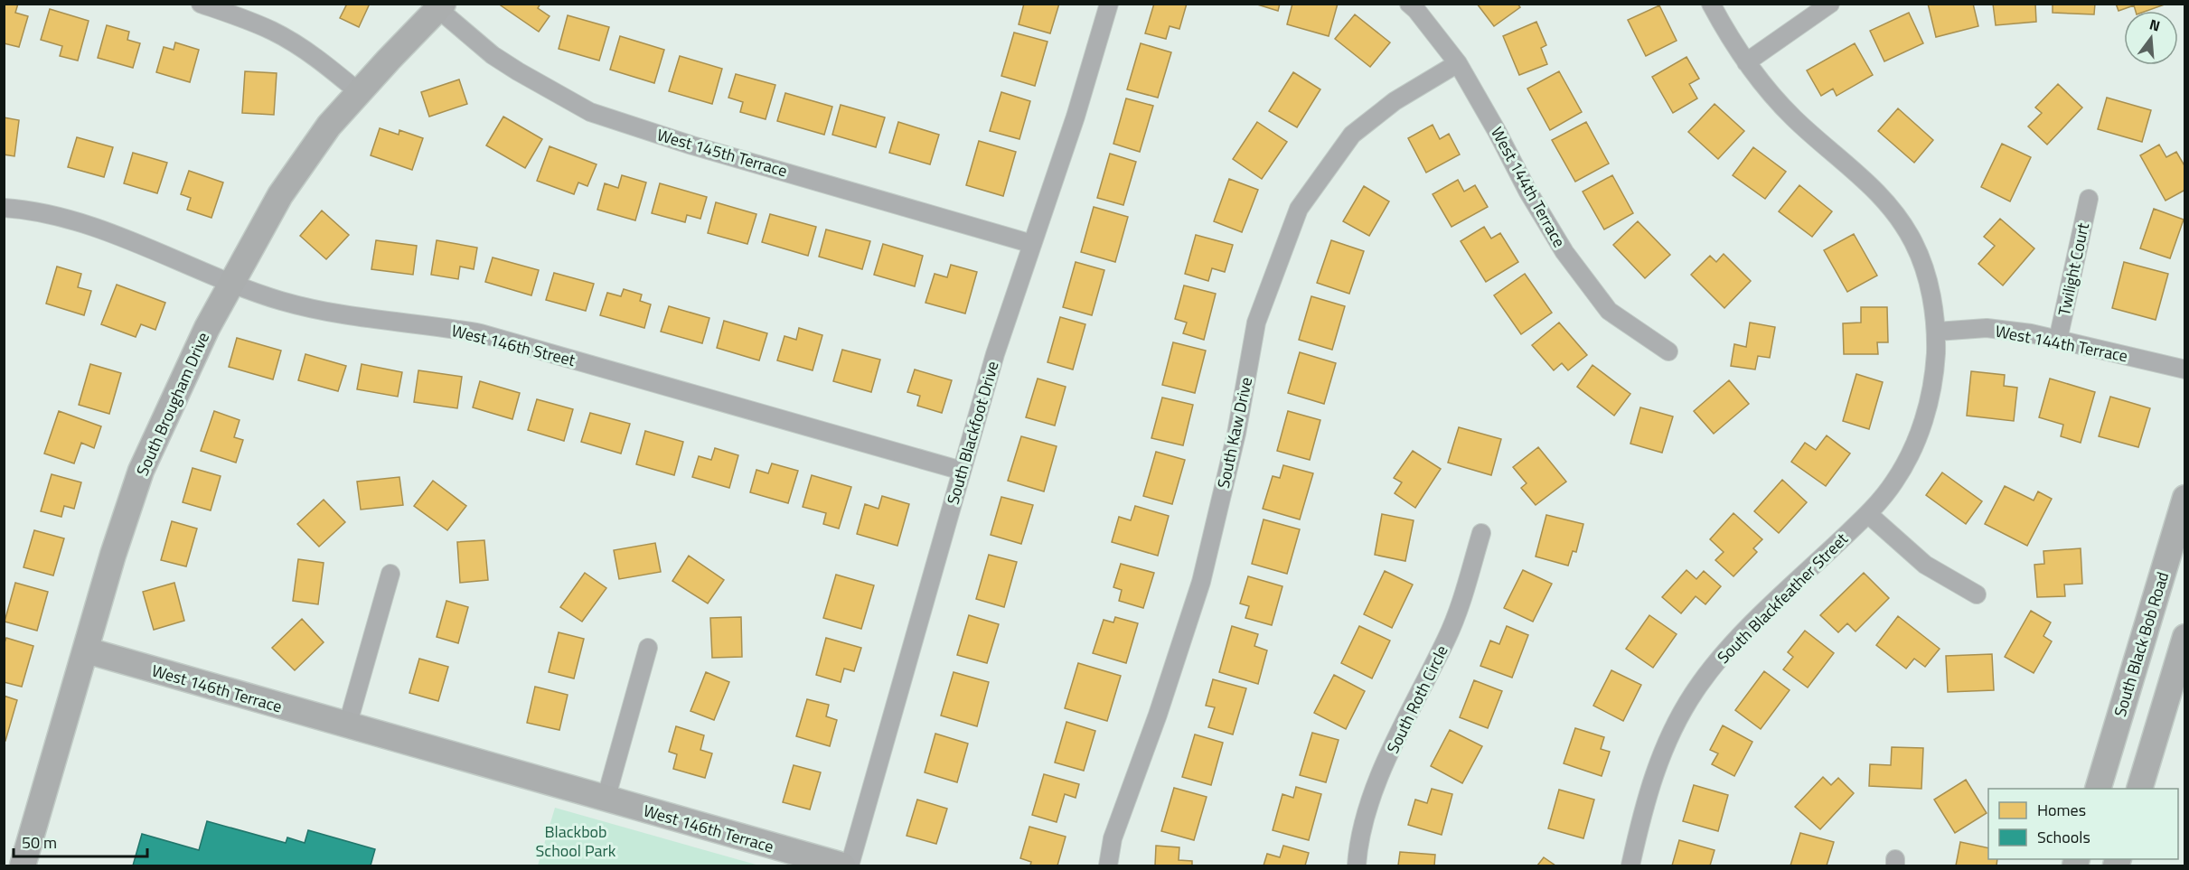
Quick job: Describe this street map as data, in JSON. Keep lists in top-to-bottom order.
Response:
{
  "streets": {
    "street": [
      "West 145th Terrace",
      "West 144th Terrace",
      "Twilight Court",
      "West 146th Street",
      "South Brougham Drive",
      "South Blackfoot Drive",
      "South Kaw Drive",
      "South Blackfeather Street",
      "South Black Bob Road",
      "West 146th Terrace",
      "South Roth Circle"
    ]
  },
  "crossings": [
    ["West 145th Terrace", "South Brougham Drive"],
    ["West 145th Terrace", "South Blackfoot Drive"],
    ["West 144th Terrace", "Twilight Court"],
    ["West 144th Terrace", "South Kaw Drive"],
    ["West 144th Terrace", "South Blackfeather Street"],
    ["West 146th Street", "South Brougham Drive"],
    ["West 146th Street", "South Blackfoot Drive"],
    ["South Brougham Drive", "West 146th Terrace"]
  ],
  "parks": ["Blackbob School Park"],
  "legend": ["Homes", "Schools"],
  "scale_bar": "50 m",
  "north": "top"
}
